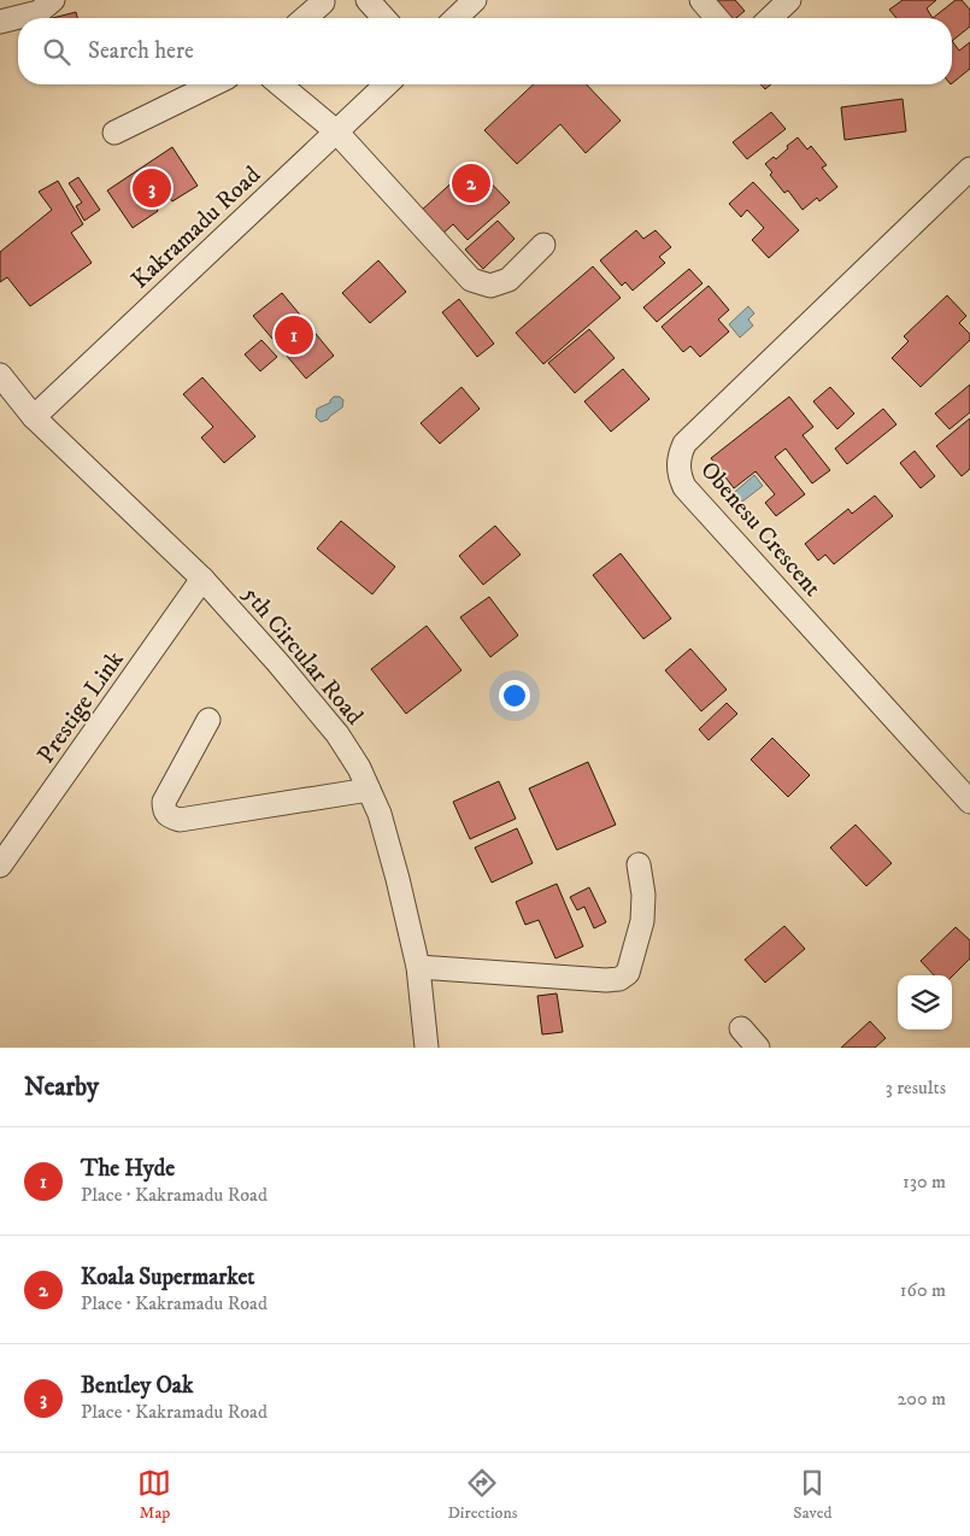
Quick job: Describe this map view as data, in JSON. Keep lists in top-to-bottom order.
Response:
{
  "streets": {
    "street": [
      "Kakramadu Road",
      "Obenesu Crescent",
      "5th Circular Road",
      "Prestige Link"
    ]
  },
  "crossings": [
    ["Kakramadu Road", "5th Circular Road"],
    ["5th Circular Road", "Prestige Link"]
  ],
  "page": {
    "search": "Search here",
    "pins": ["2", "3", "1"],
    "heading": ["Nearby", "3 results"],
    "list": [
      {
        "mark": "1",
        "name": "The Hyde",
        "note": "Place · Kakramadu Road",
        "value": "130 m"
      },
      {
        "mark": "2",
        "name": "Koala Supermarket",
        "note": "Place · Kakramadu Road",
        "value": "160 m"
      },
      {
        "mark": "3",
        "name": "Bentley Oak",
        "note": "Place · Kakramadu Road",
        "value": "200 m"
      }
    ],
    "nav": ["Map", "Directions", "Saved"]
  }
}
